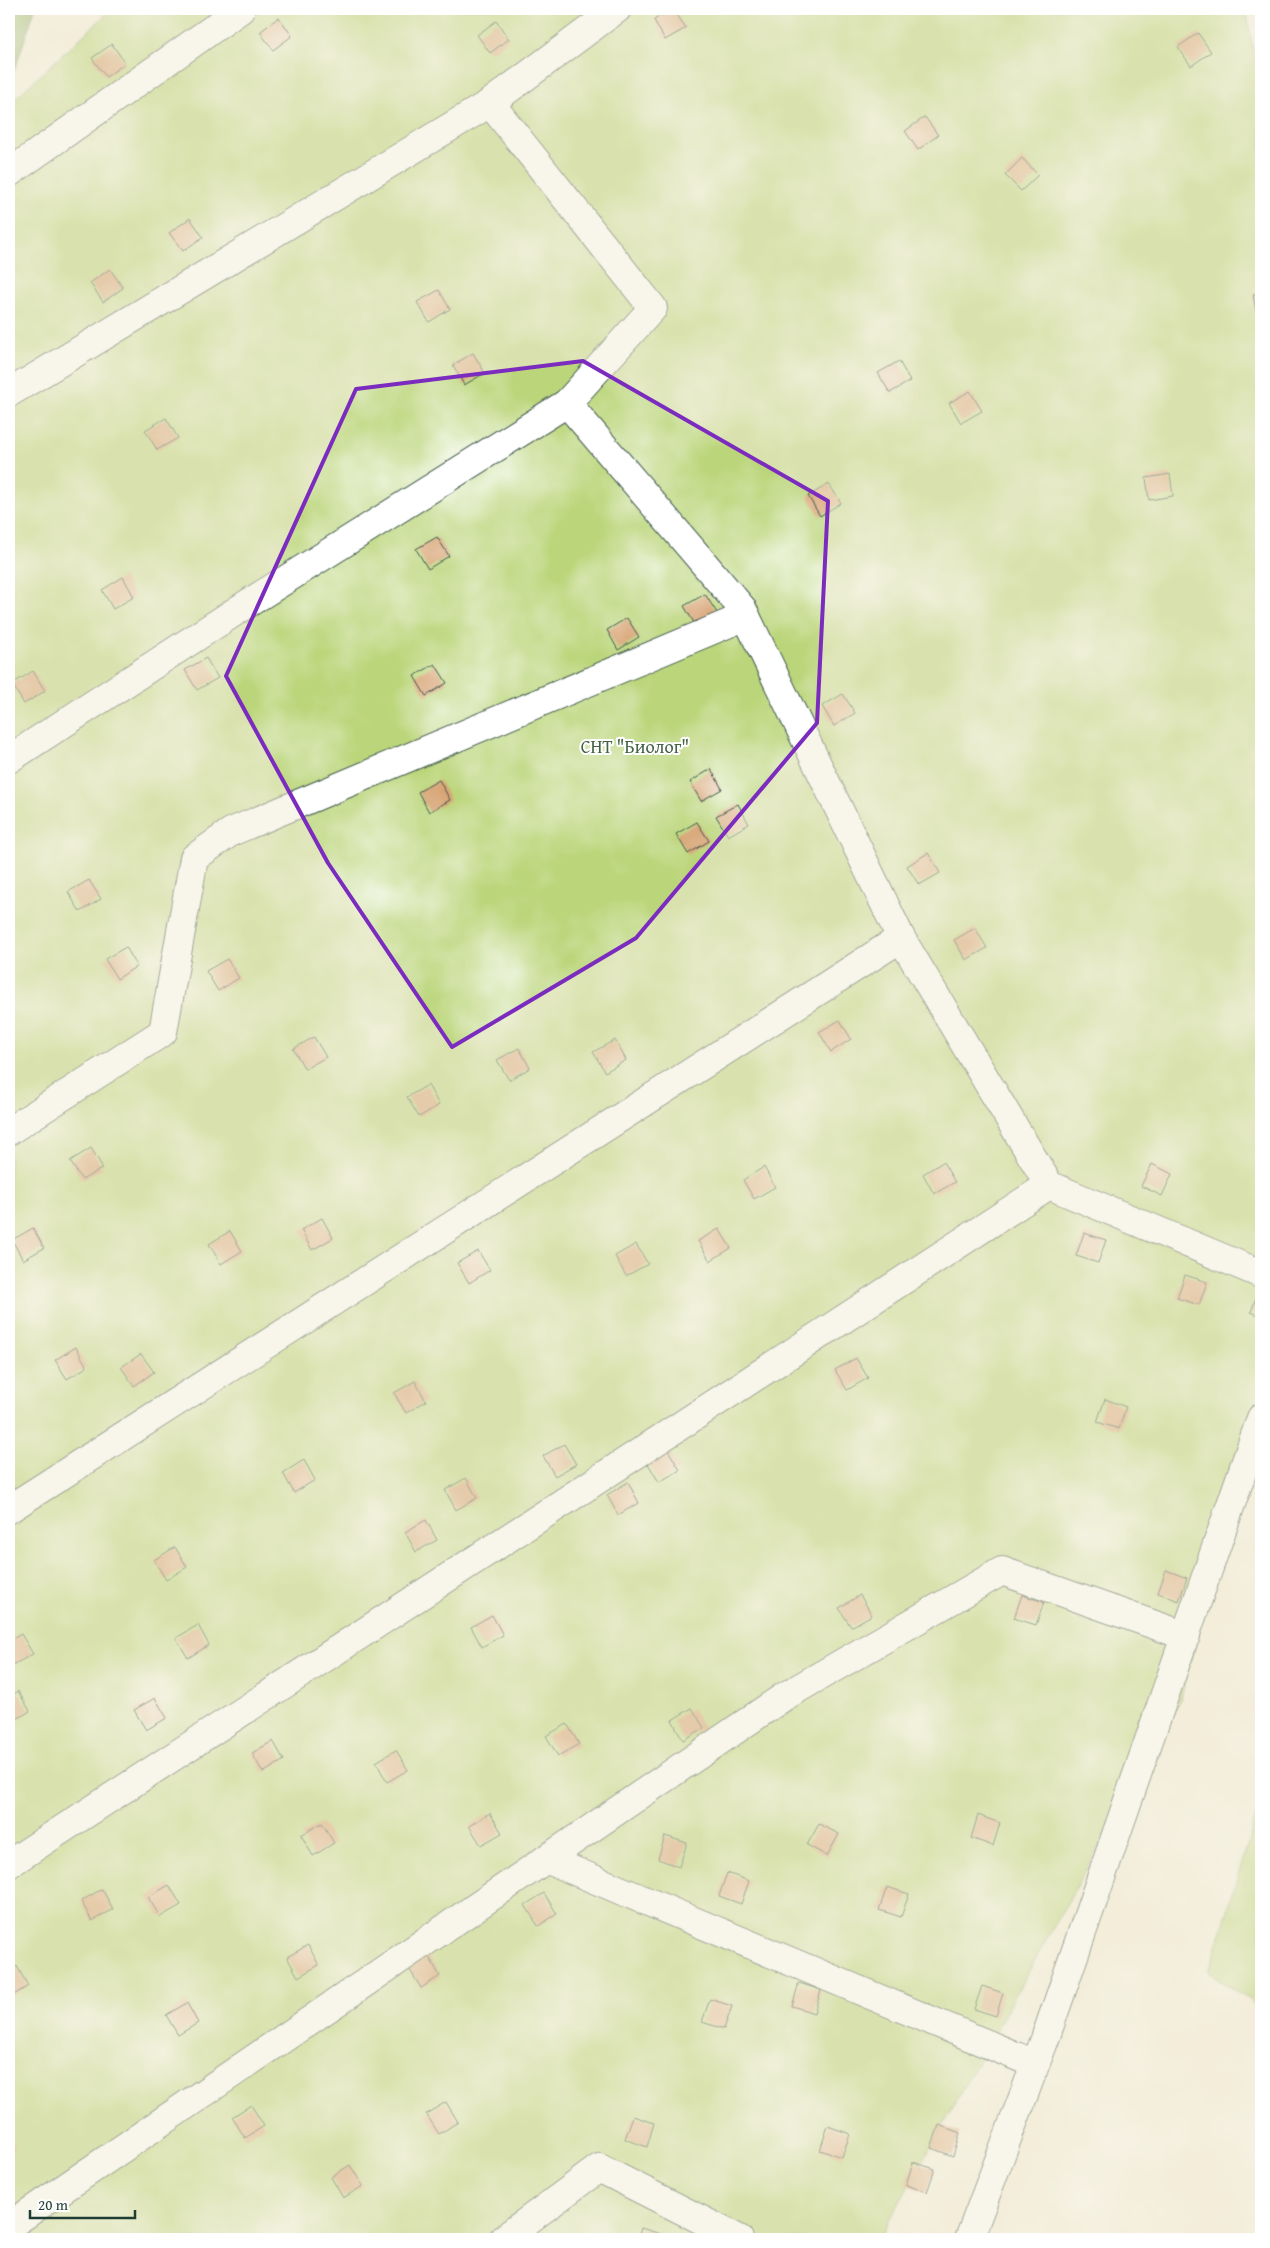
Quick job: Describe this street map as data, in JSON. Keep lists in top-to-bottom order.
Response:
{
  "parks": ["СНТ \"Биолог\""],
  "scale_bar": "20 m"
}
